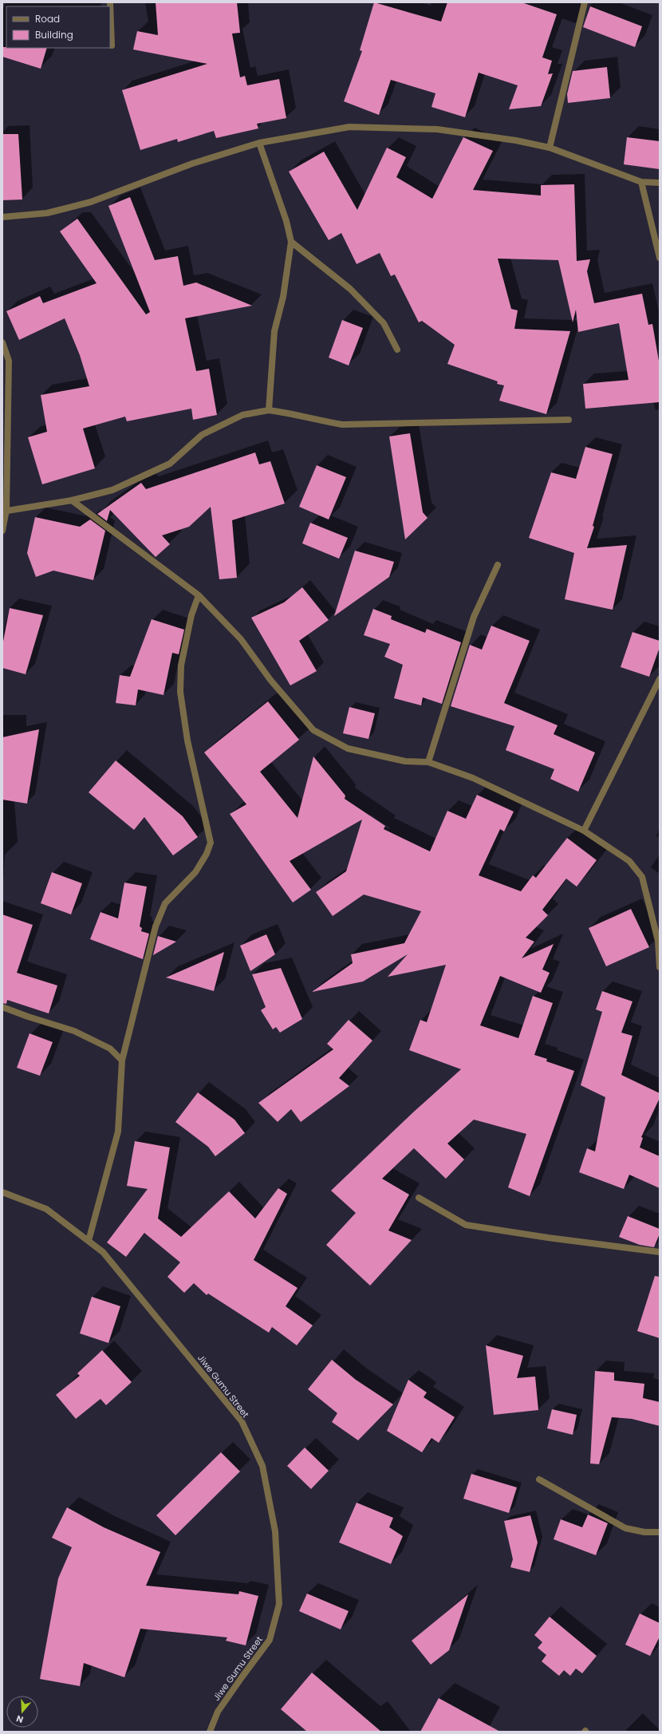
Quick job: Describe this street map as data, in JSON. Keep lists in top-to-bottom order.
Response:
{
  "streets": {
    "street": ["Jiwe Gumu Street"]
  },
  "legend": ["Road", "Building"],
  "north": "bottom"
}
